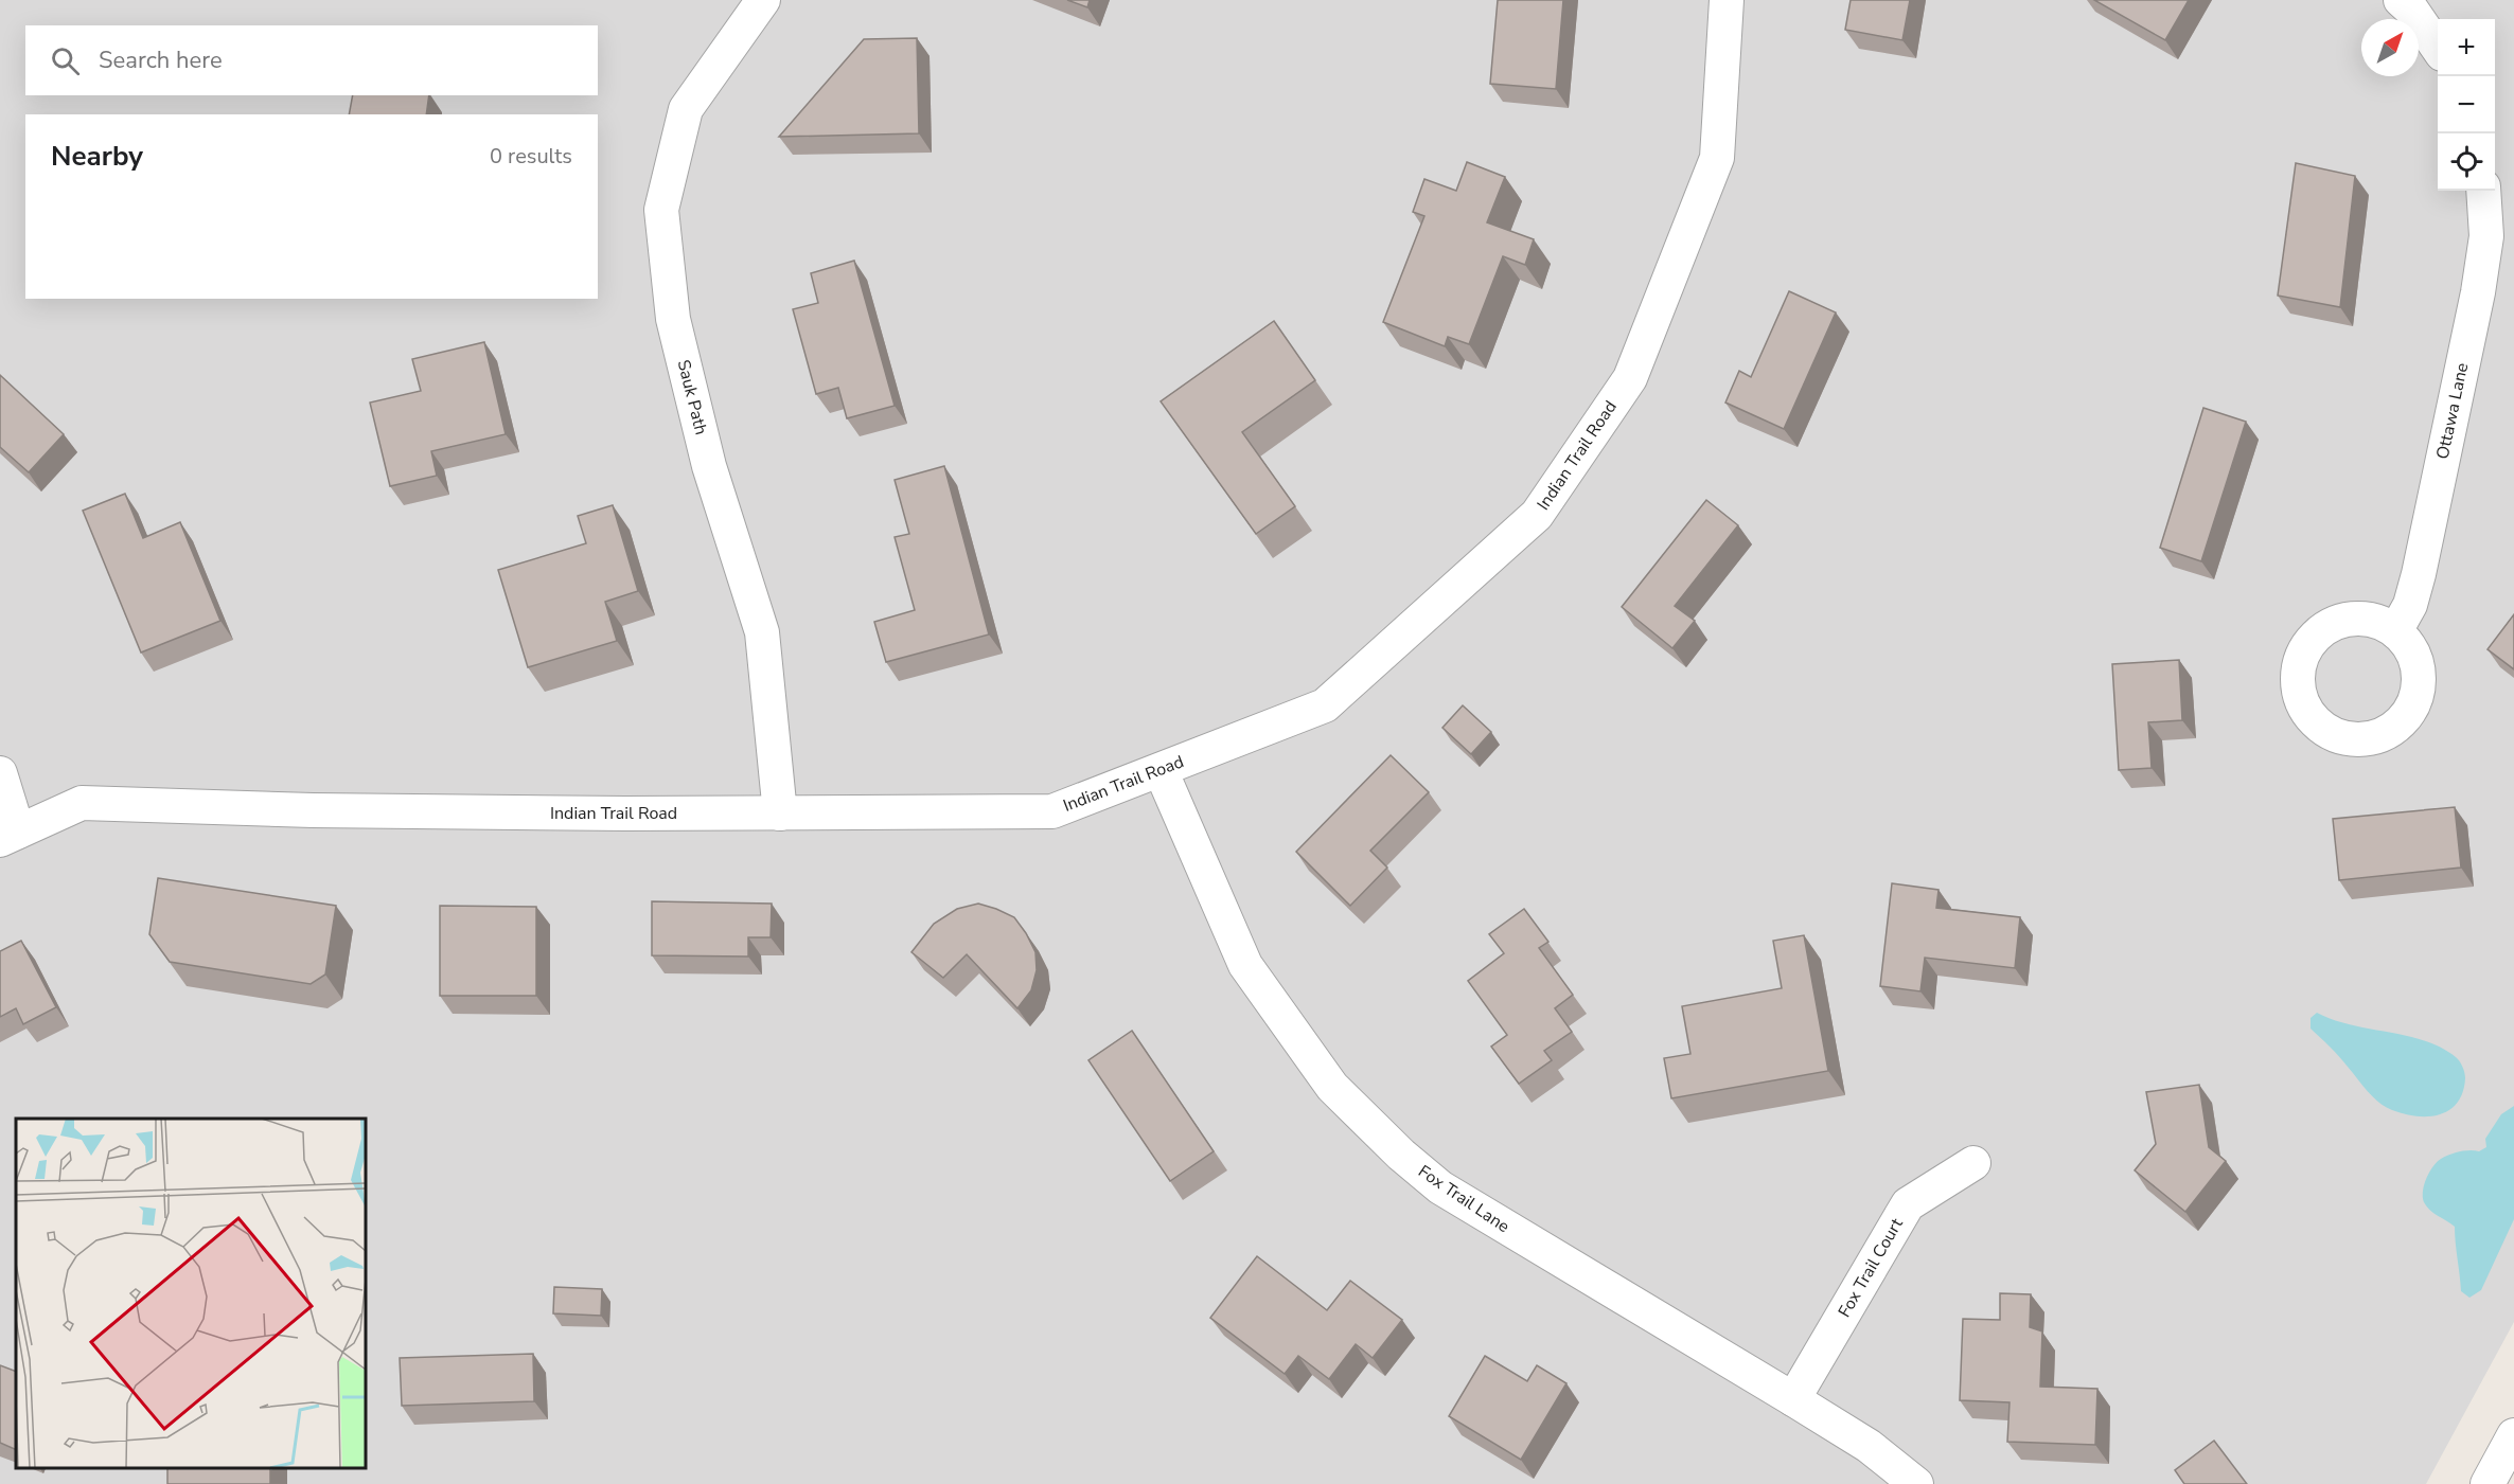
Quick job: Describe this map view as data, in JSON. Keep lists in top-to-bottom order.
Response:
{
  "streets": {
    "street": [
      "Sauk Path",
      "Ottawa Lane",
      "Indian Trail Road",
      "Fox Trail Lane",
      "Fox Trail Court"
    ]
  },
  "crossings": [
    ["Sauk Path", "Indian Trail Road"],
    ["Indian Trail Road", "Fox Trail Lane"],
    ["Fox Trail Lane", "Fox Trail Court"]
  ],
  "north": "top right",
  "page": {
    "map_buttons": ["+", "−"],
    "search": "Search here",
    "heading": ["Nearby", "0 results"]
  }
}
